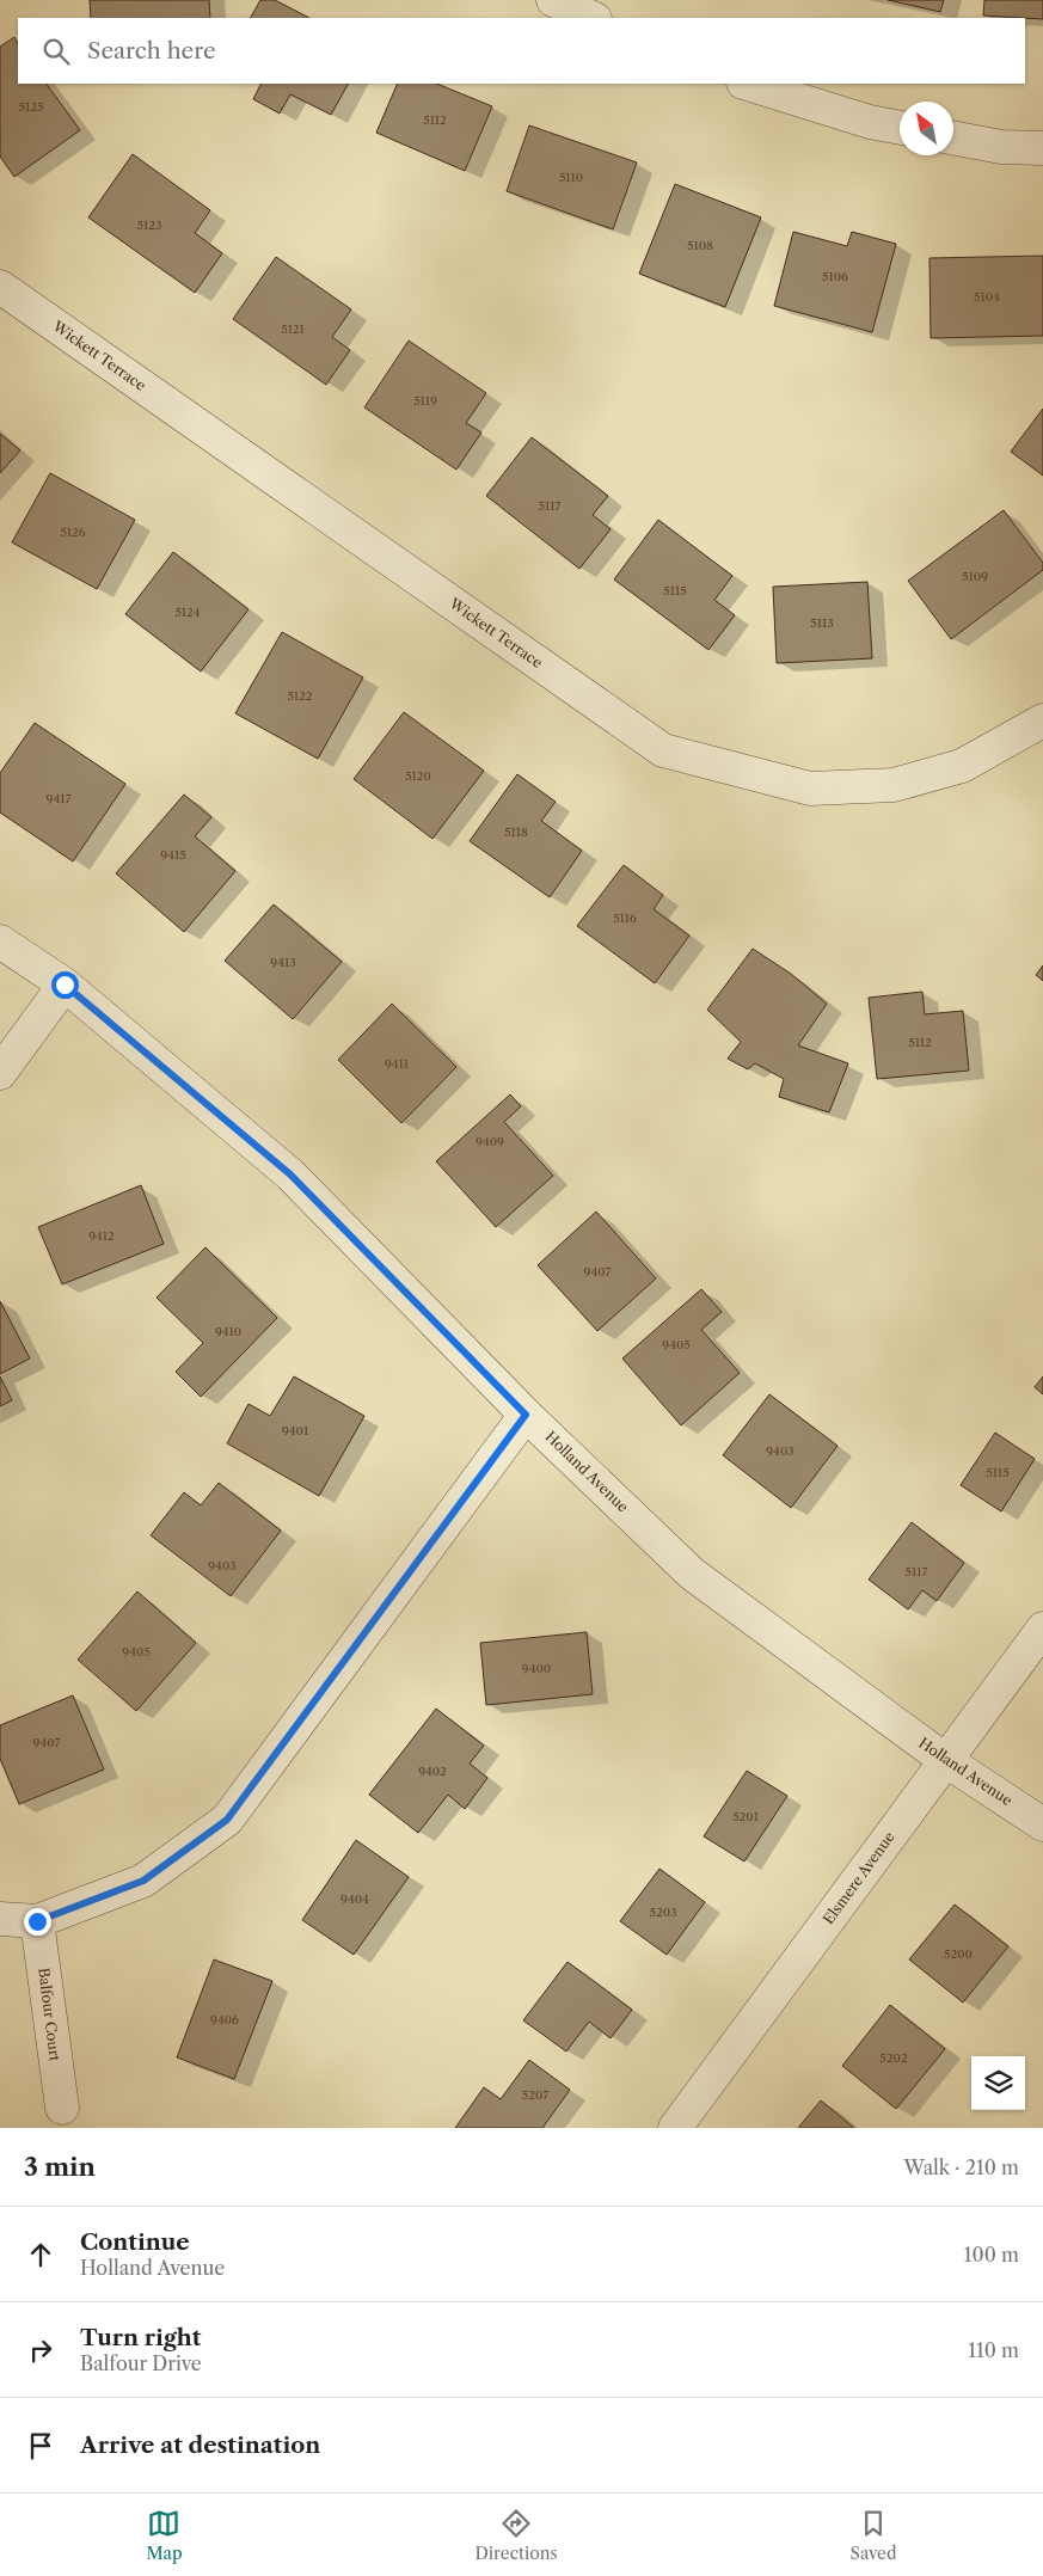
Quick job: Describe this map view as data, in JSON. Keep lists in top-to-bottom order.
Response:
{
  "streets": {
    "street": [
      "Wickett Terrace",
      "Holland Avenue",
      "Elsmere Avenue",
      "Balfour Court"
    ]
  },
  "crossings": [
    ["Holland Avenue", "Elsmere Avenue"]
  ],
  "house_numbers": [
    "5125",
    "5112",
    "5110",
    "5123",
    "5108",
    "5106",
    "5104",
    "5121",
    "5119",
    "5117",
    "5126",
    "5109",
    "5115",
    "5124",
    "5113",
    "5122",
    "5120",
    "9417",
    "5118",
    "9415",
    "5116",
    "9413",
    "5112",
    "9411",
    "9409",
    "9412",
    "9407",
    "9410",
    "9405",
    "9401",
    "9403",
    "5115",
    "9403",
    "5117",
    "9405",
    "9400",
    "9407",
    "9402",
    "5201",
    "9404",
    "5203",
    "5200",
    "9406",
    "5202",
    "5207"
  ],
  "north": "top left",
  "page": {
    "search": "Search here",
    "heading": ["3 min", "Walk · 210 m"],
    "list": [
      ["Continue", "Holland Avenue", "100 m"],
      ["Turn right", "Balfour Drive", "110 m"],
      "Arrive at destination"
    ],
    "nav": ["Map", "Directions", "Saved"]
  }
}
